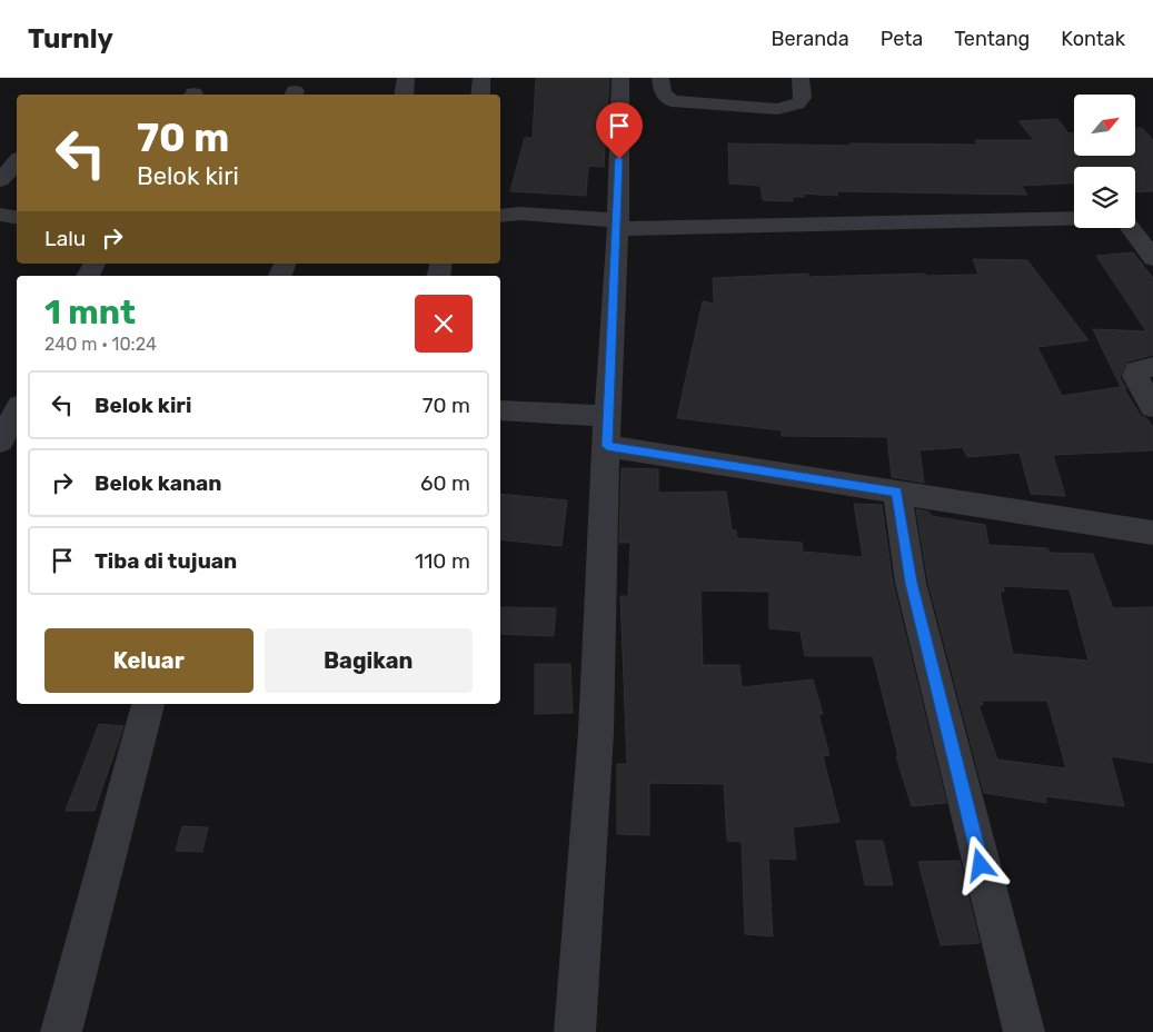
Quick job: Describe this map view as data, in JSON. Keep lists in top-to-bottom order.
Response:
{
  "north": "top right",
  "page": {
    "header": "Turnly",
    "nav": [
      "Beranda",
      "Peta",
      "Tentang",
      "Kontak"
    ],
    "turn": ["70 m", "Belok kiri"],
    "then": "Lalu",
    "heading": ["1 mnt", "240 m · 10:24"],
    "list": [
      {
        "name": "Belok kiri",
        "value": "70 m"
      },
      {
        "name": "Belok kanan",
        "value": "60 m"
      },
      {
        "name": "Tiba di tujuan",
        "value": "110 m"
      }
    ],
    "buttons": ["Keluar", "Bagikan"]
  }
}
